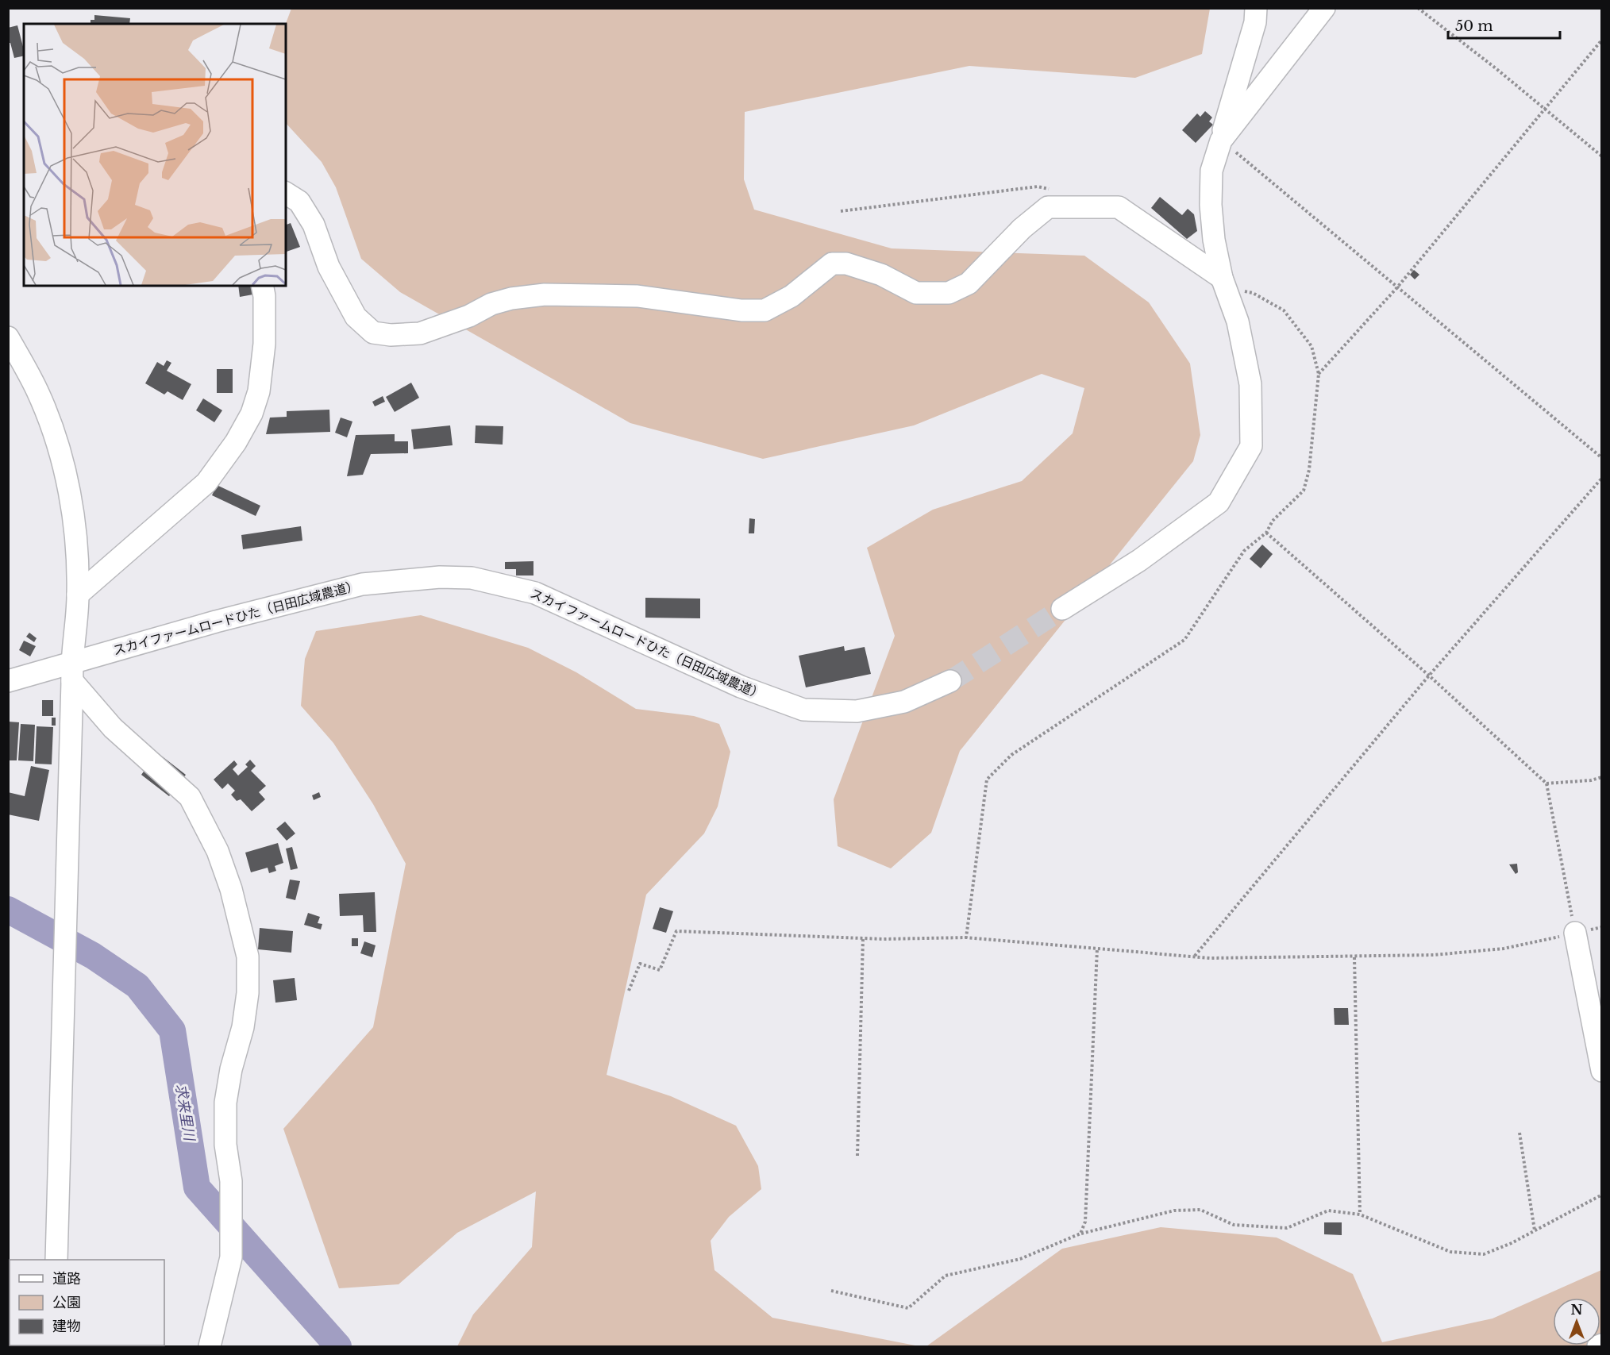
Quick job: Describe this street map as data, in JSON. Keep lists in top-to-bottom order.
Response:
{
  "streets": {
    "street": ["スカイファームロードひた（日田広域農道）"]
  },
  "water": ["求来里川"],
  "legend": ["道路", "公園", "建物"],
  "scale_bar": "50 m",
  "north": "top"
}
